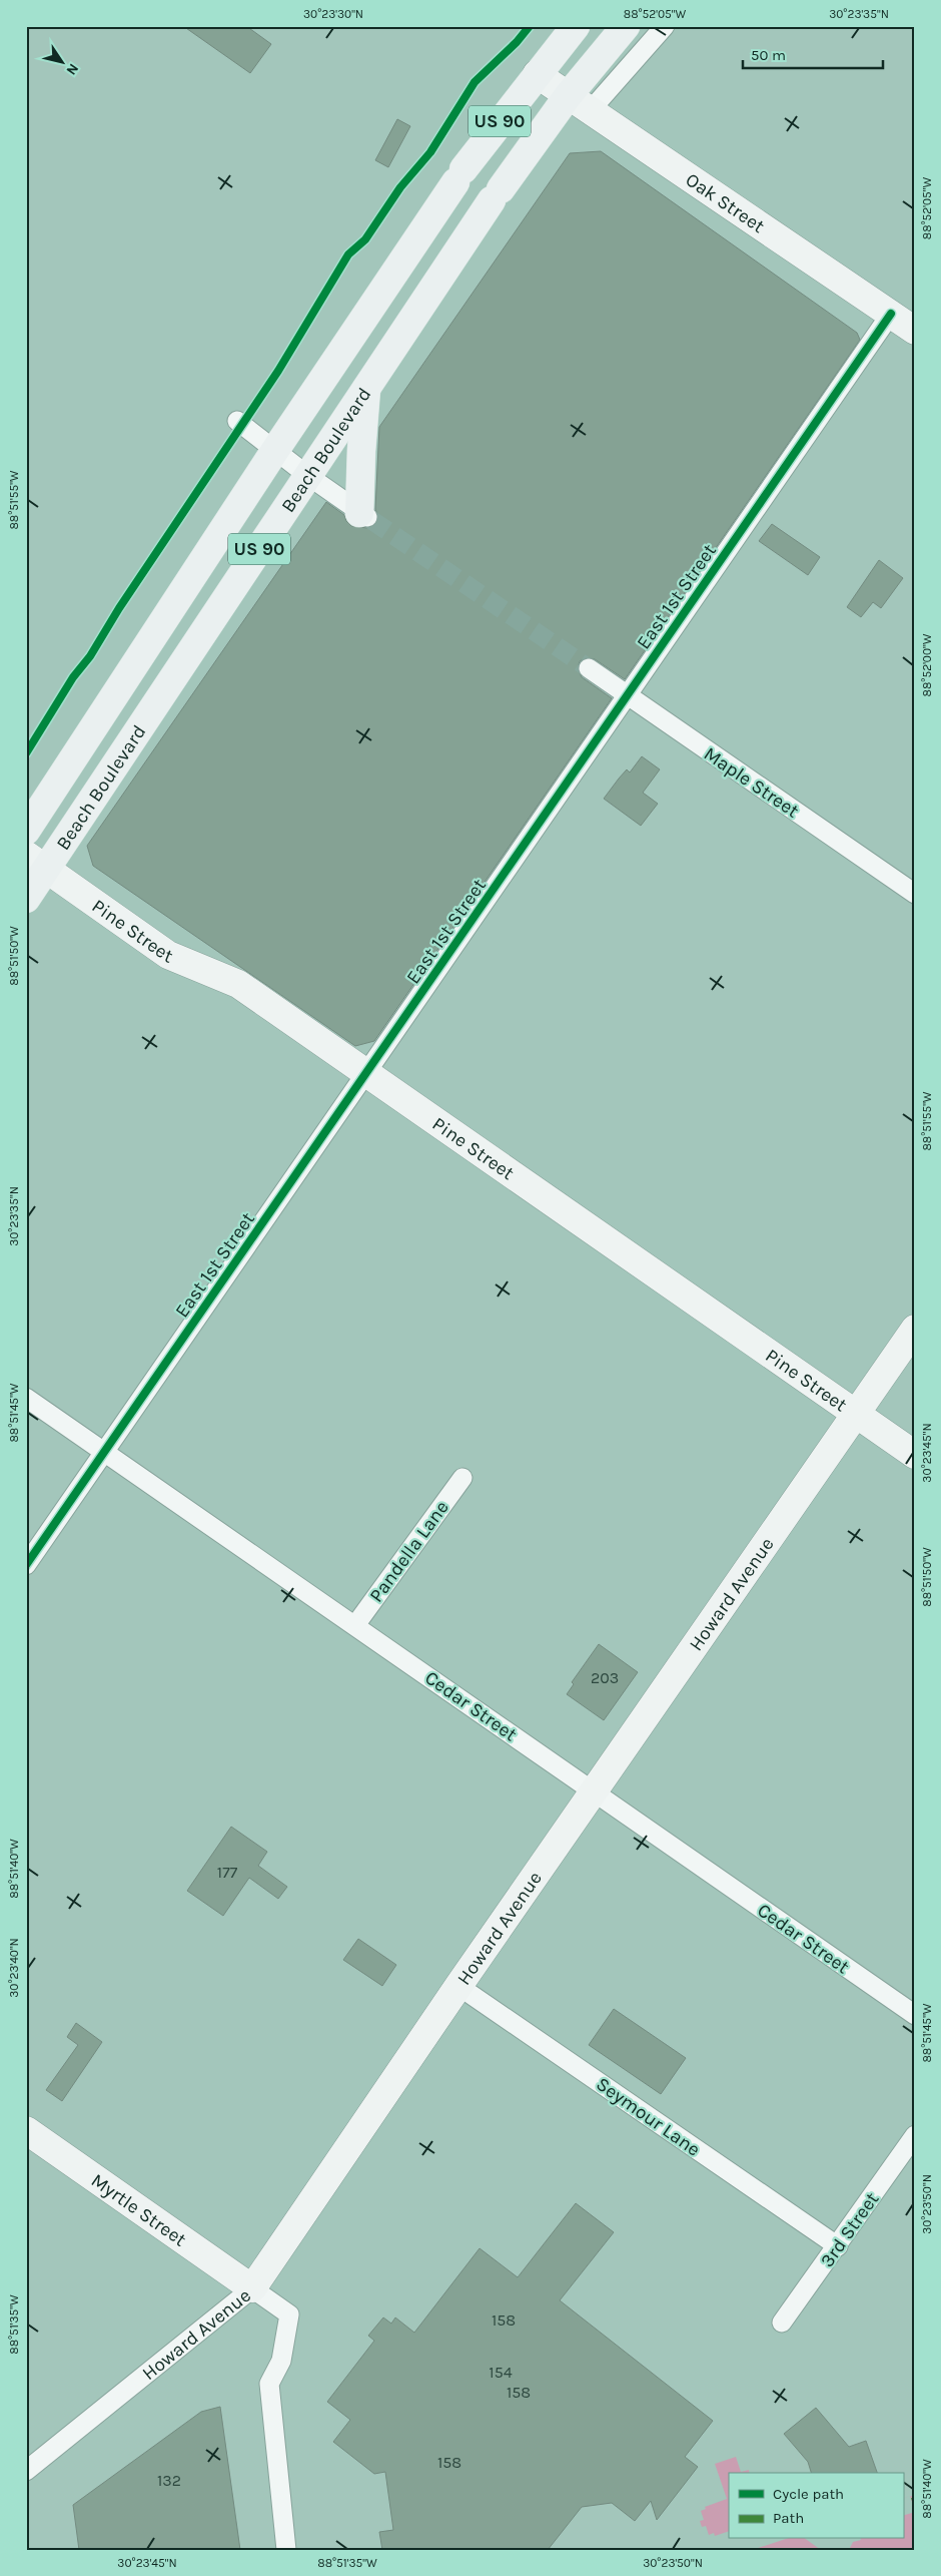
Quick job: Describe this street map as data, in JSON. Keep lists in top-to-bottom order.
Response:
{
  "streets": {
    "main road": [
      "US 90",
      "Oak Street",
      "Beach Boulevard",
      "Pine Street",
      "Howard Avenue",
      "Myrtle Street"
    ],
    "street": [
      "East 1st Street",
      "Maple Street",
      "Pandella Lane",
      "Cedar Street",
      "Seymour Lane",
      "3rd Street"
    ]
  },
  "crossings": [
    ["Oak Street", "Beach Boulevard"],
    ["Oak Street", "East 1st Street"],
    ["Beach Boulevard", "Pine Street"],
    ["East 1st Street", "Maple Street"],
    ["East 1st Street", "Pine Street"],
    ["East 1st Street", "Cedar Street"],
    ["Pine Street", "Howard Avenue"],
    ["Pandella Lane", "Cedar Street"],
    ["Howard Avenue", "Cedar Street"],
    ["Howard Avenue", "Seymour Lane"],
    ["Howard Avenue", "Myrtle Street"],
    ["Seymour Lane", "3rd Street"]
  ],
  "house_numbers": [
    "203",
    "177",
    "158",
    "154",
    "158",
    "158",
    "132"
  ],
  "legend": ["Cycle path", "Path"],
  "scale_bar": "50 m",
  "north": "bottom right",
  "coordinates": [
    "30°23'30\"N",
    "88°52'05\"W",
    "30°23'35\"N",
    "88°51'55\"W",
    "88°52'00\"W",
    "88°51'50\"W",
    "88°51'45\"W",
    "30°23'45\"N",
    "88°51'40\"W",
    "30°23'40\"N",
    "30°23'50\"N",
    "88°51'35\"W"
  ]
}
